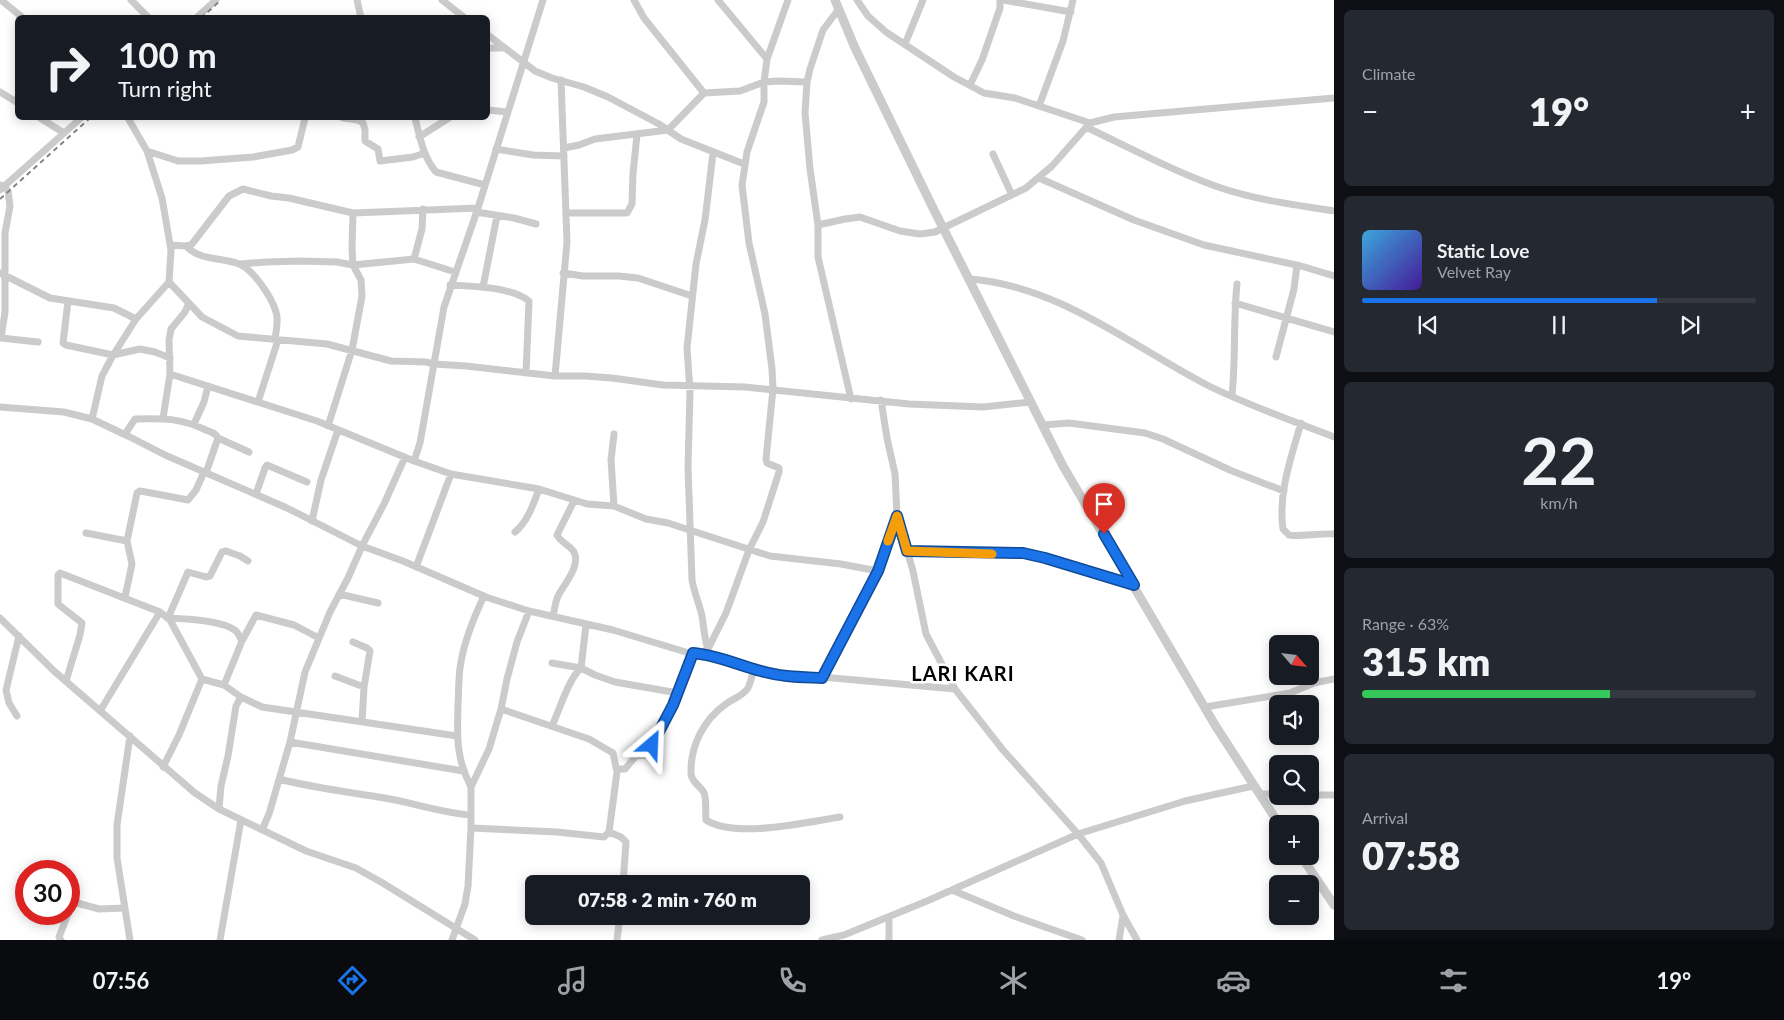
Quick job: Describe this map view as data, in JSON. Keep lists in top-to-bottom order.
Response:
{
  "districts": ["LARI KARI"],
  "north": "bottom right",
  "page": {
    "tile": [
      "Climate",
      ["22", "km/h"],
      ["Range · 63%", "315 km"],
      ["Arrival", "07:58"]
    ],
    "turn": ["100 m", "Turn right"],
    "heat": ["−", "19°", "+"],
    "song": ["Static Love", "Velvet Ray"],
    "map_buttons": ["+", "−"],
    "limit": "30",
    "trip": "07:58 · 2 min · 760 m",
    "tabs": ["07:56", "19°"]
  }
}
